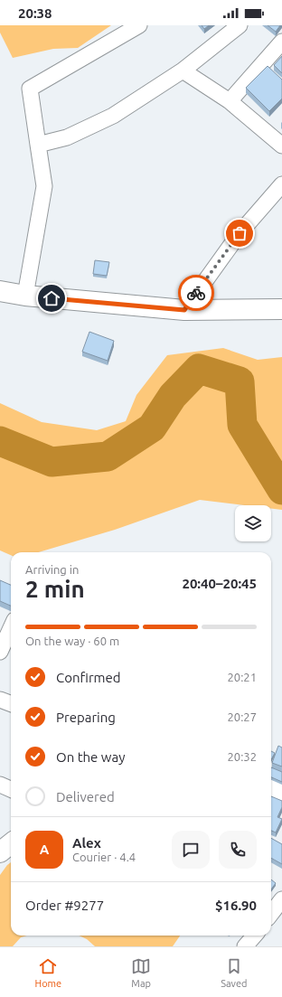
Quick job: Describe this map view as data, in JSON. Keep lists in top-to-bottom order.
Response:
{
  "page": {
    "status": "20:38",
    "heading": ["2 min", "Arriving in", "20:40–20:45"],
    "panel": [
      "Alex",
      "Courier · 4.4",
      "Order #9277",
      "$16.90"
    ],
    "bar": "On the way · 60 m",
    "list": [
      ["Confirmed", "20:21"],
      ["Preparing", "20:27"],
      ["On the way", "20:32"],
      "Delivered"
    ],
    "round": "A",
    "tabs": ["Home", "Map", "Saved"]
  }
}
